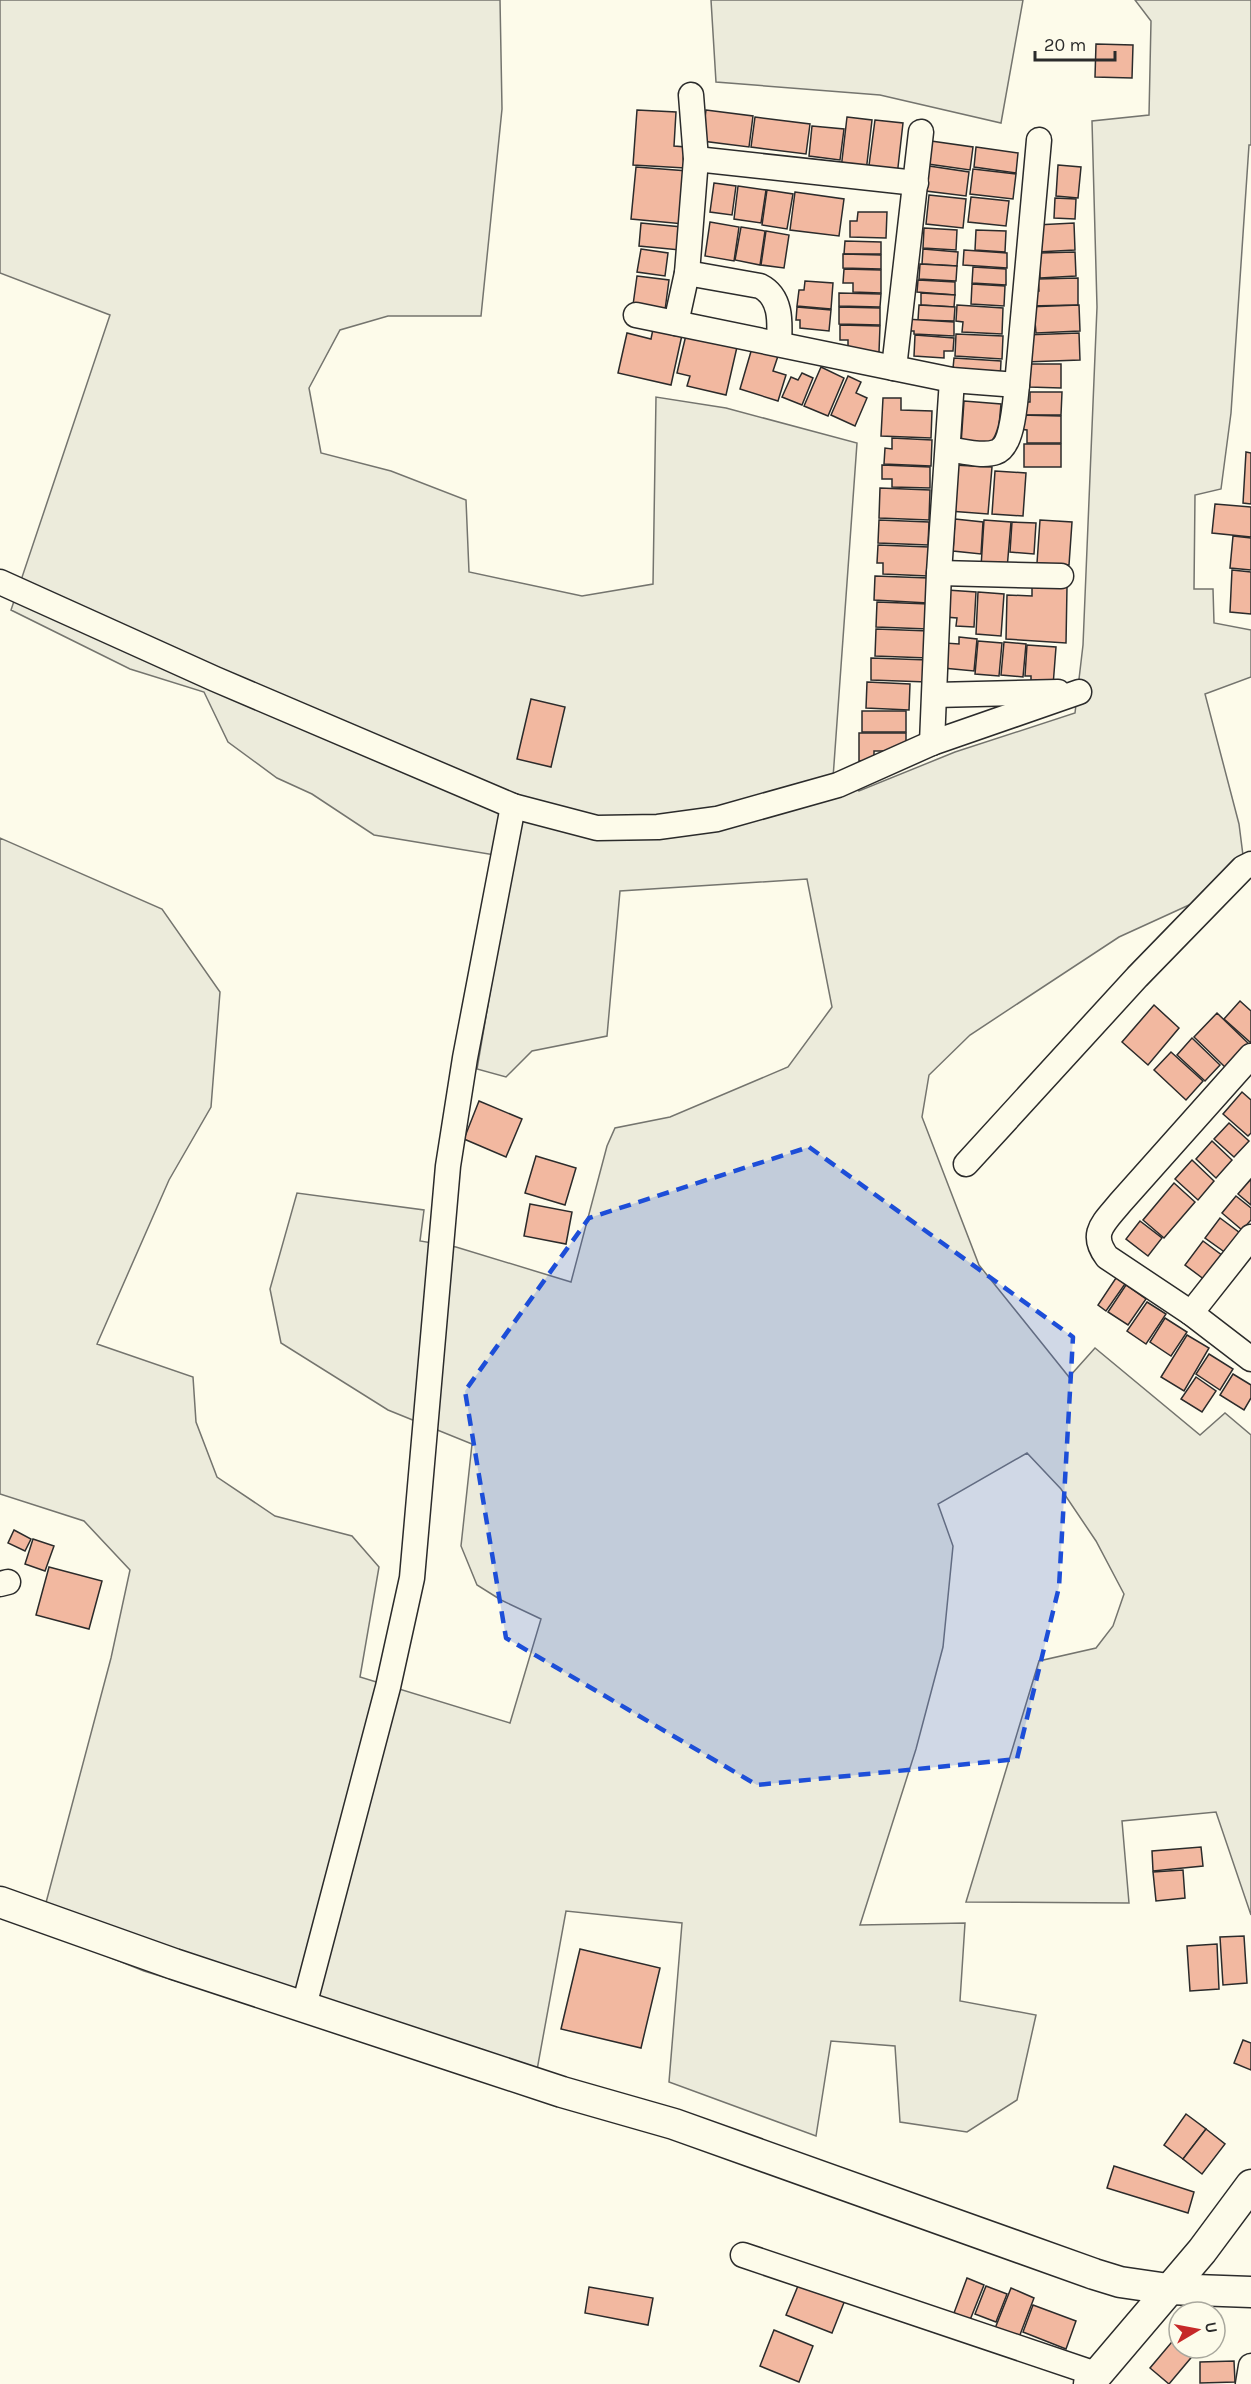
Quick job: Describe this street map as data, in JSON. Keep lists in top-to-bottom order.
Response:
{
  "scale_bar": "20 m",
  "north": "right"
}
